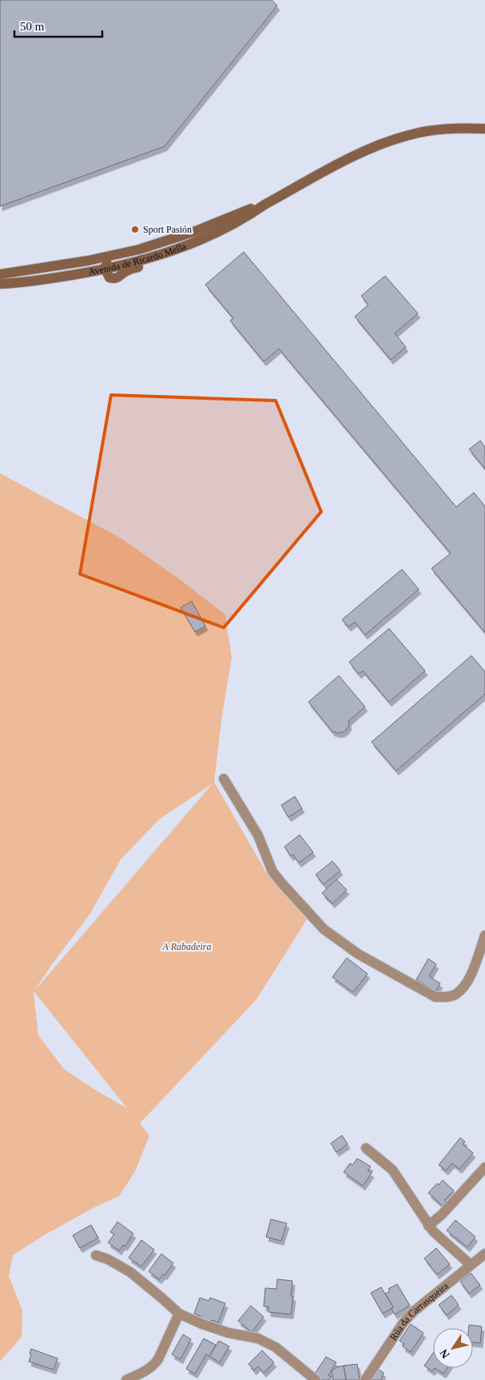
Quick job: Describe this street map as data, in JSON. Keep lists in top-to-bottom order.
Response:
{
  "streets": {
    "main road": ["Avenida de Ricardo Mella"],
    "street": ["Rúa da Carrasqueira"]
  },
  "parks": ["A Rabadeira"],
  "places": ["Sport Pasión"],
  "scale_bar": "50 m",
  "north": "bottom left"
}
